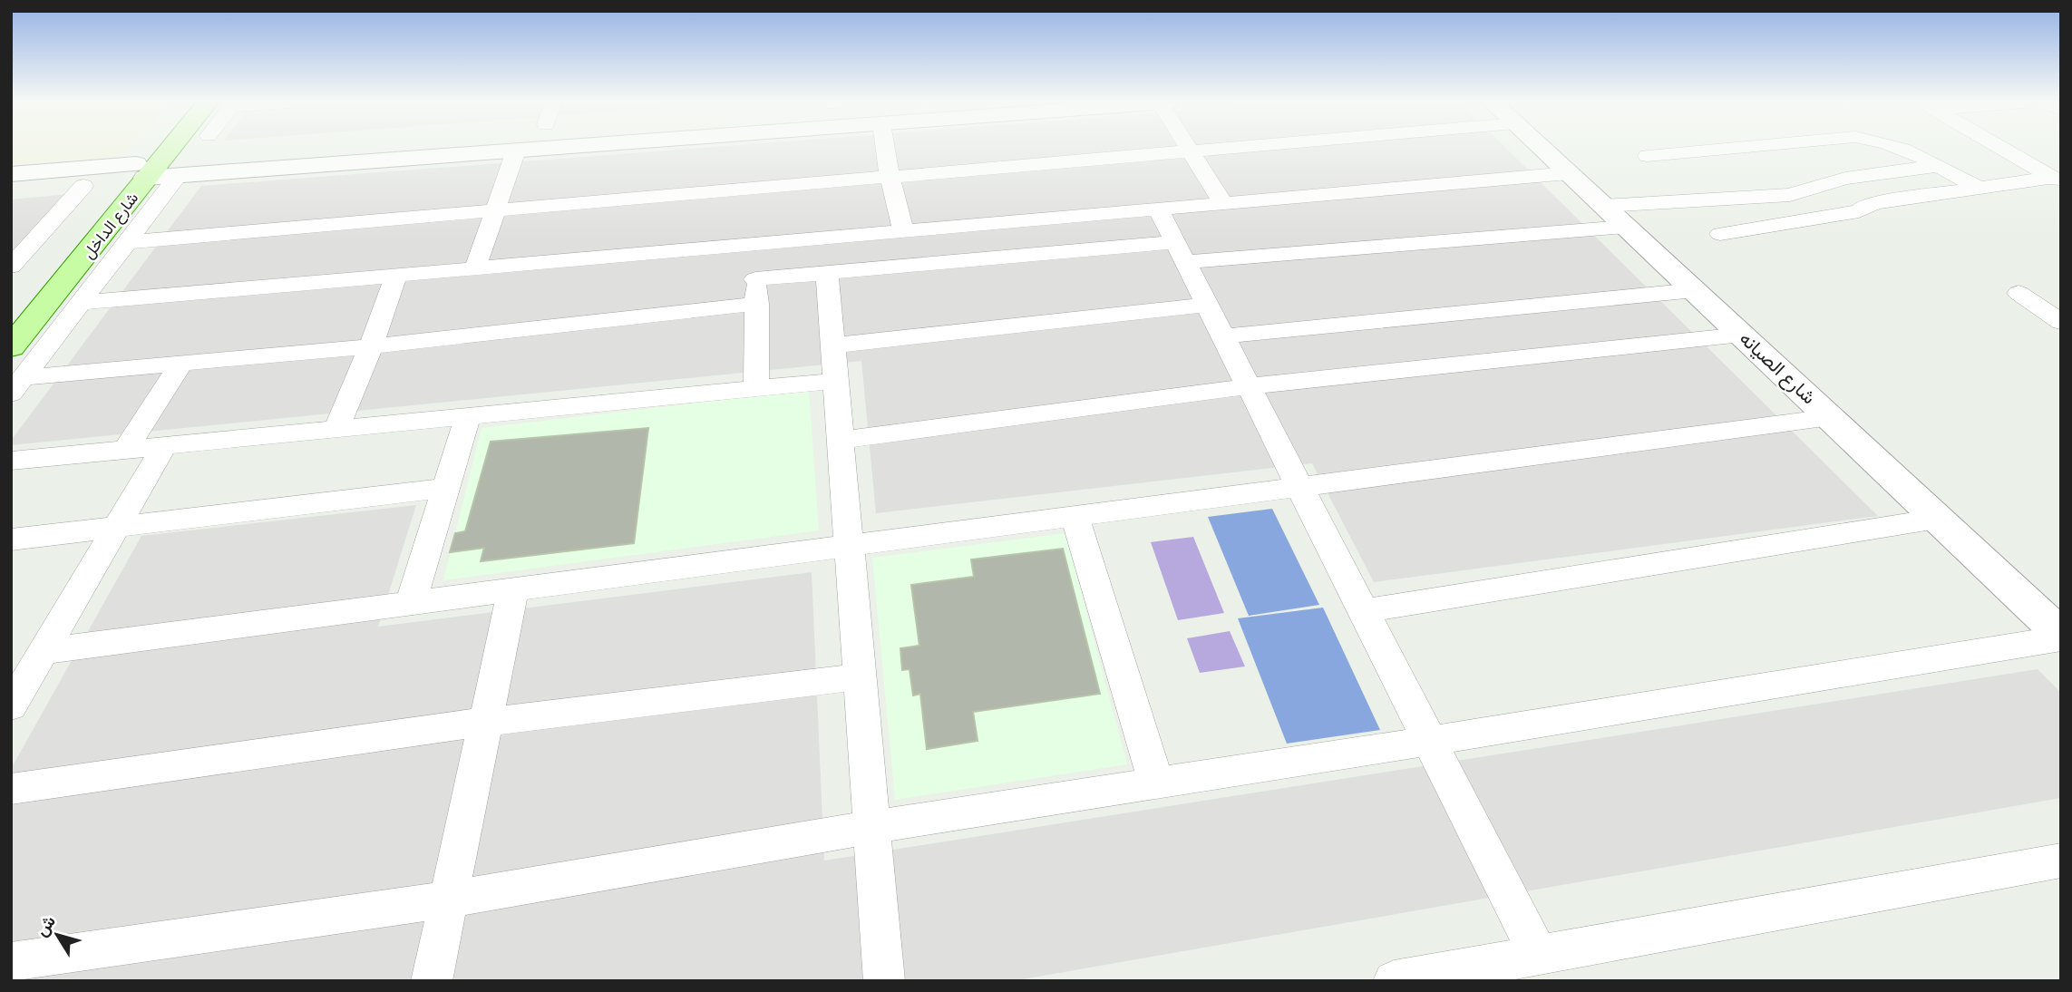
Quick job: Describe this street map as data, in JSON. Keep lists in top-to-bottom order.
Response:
{
  "streets": {
    "main road": ["شارع الداخل"],
    "street": ["شارع الصيانه"]
  },
  "north": "top left"
}
